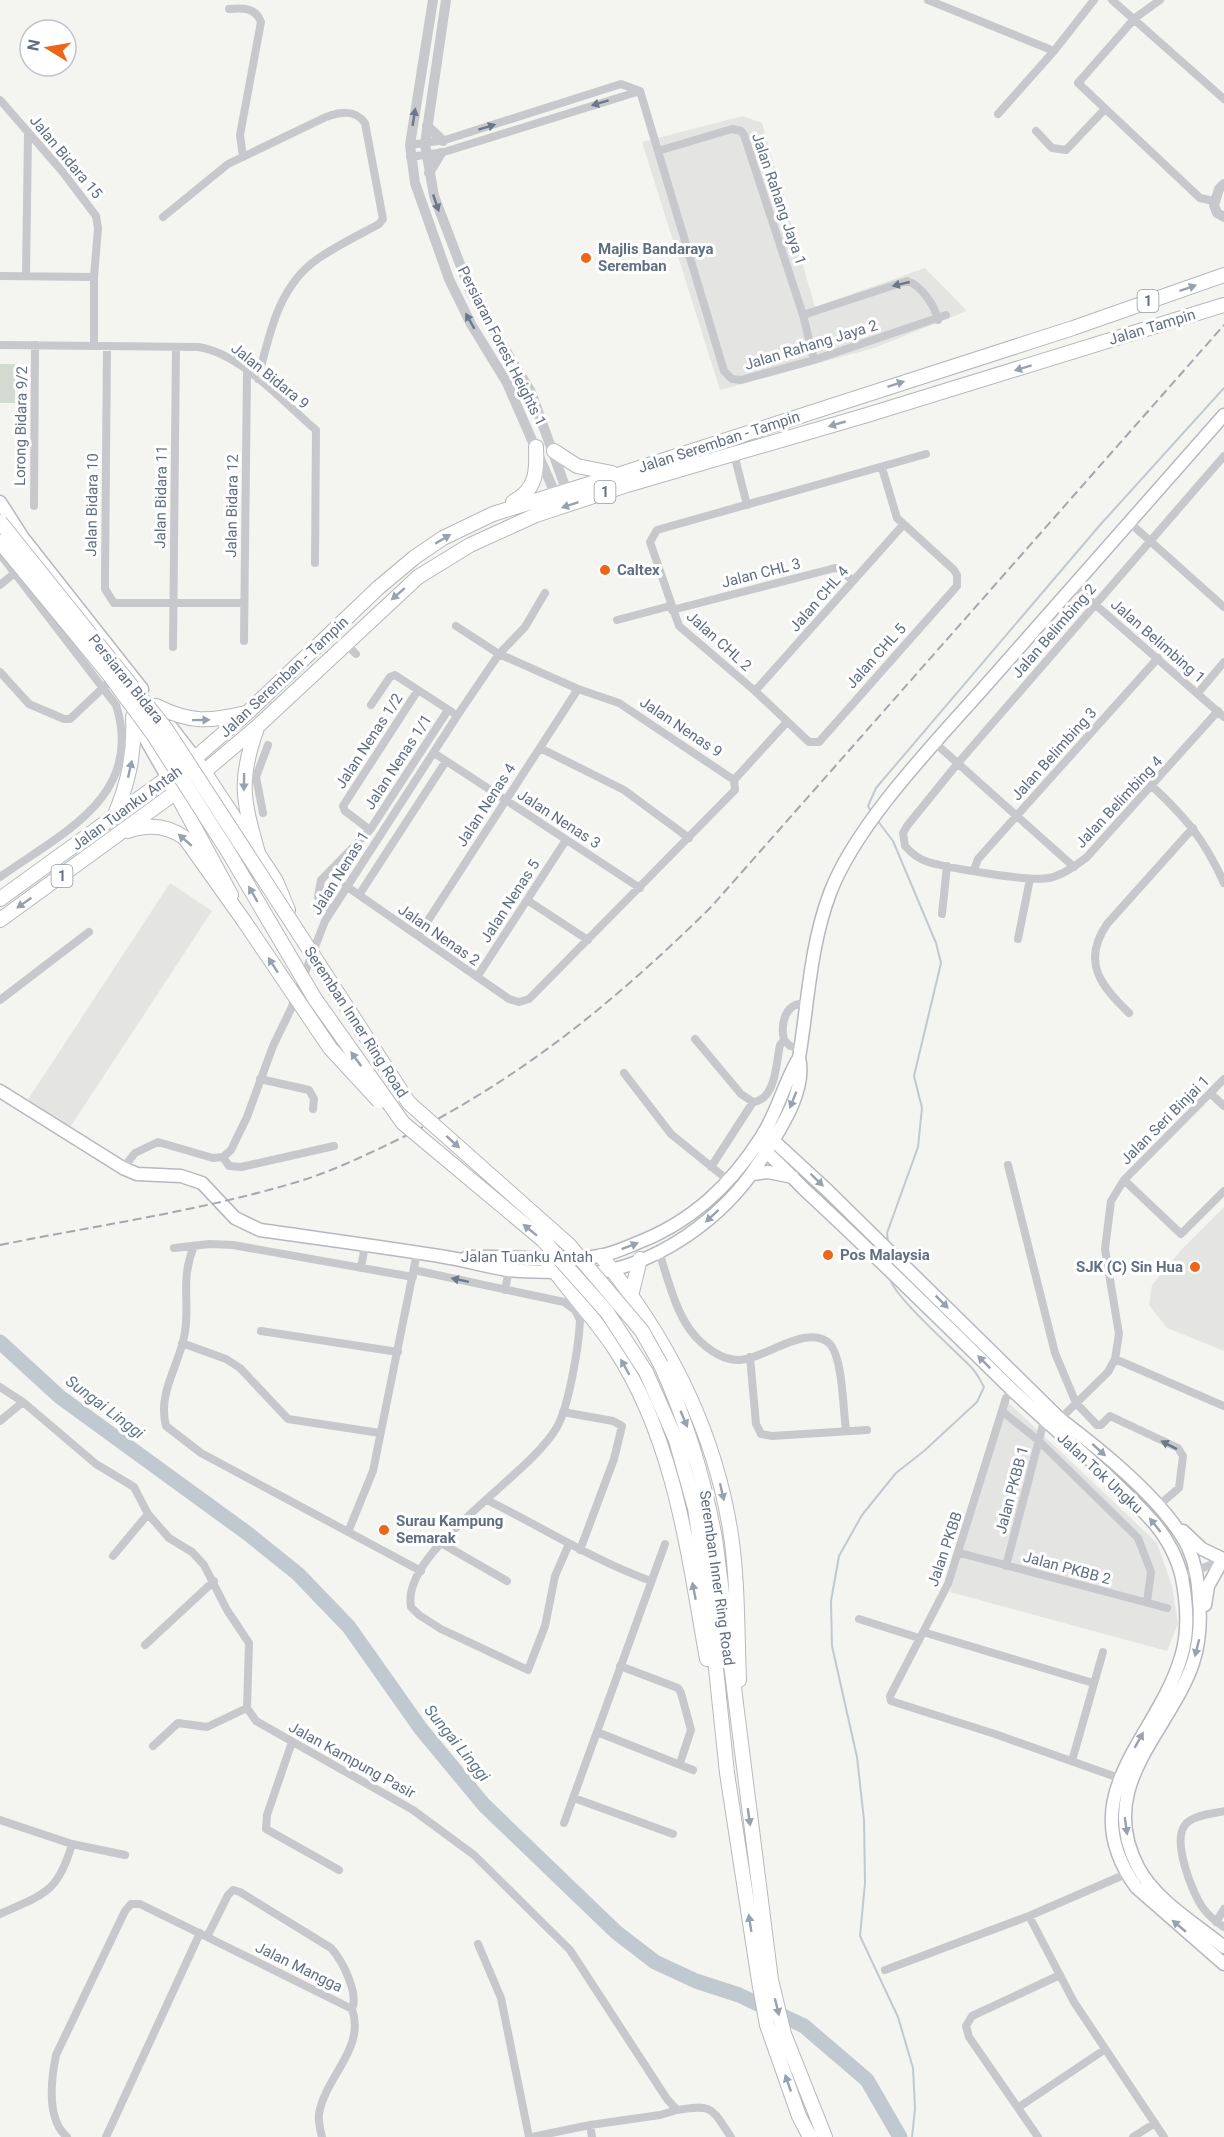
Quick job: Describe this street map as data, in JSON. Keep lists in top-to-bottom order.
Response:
{
  "streets": {
    "main road": [
      "1",
      "Jalan Tampin",
      "Jalan Seremban - Tampin",
      "Persiaran Bidara",
      "Jalan Tuanku Antah",
      "Seremban Inner Ring Road",
      "Jalan Tok Ungku"
    ],
    "street": [
      "Jalan Bidara 15",
      "Jalan Rahang Jaya 1",
      "Jalan Rahang Jaya 2",
      "Persiaran Forest Heights 1",
      "Jalan Bidara 9",
      "Lorong Bidara 9/2",
      "Jalan Bidara 11",
      "Jalan Bidara 10",
      "Jalan Bidara 12",
      "Jalan CHL 3",
      "Jalan CHL 4",
      "Jalan Belimbing 2",
      "Jalan CHL 2",
      "Jalan Belimbing 1",
      "Jalan CHL 5",
      "Jalan Nenas 9",
      "Jalan Nenas 1/2",
      "Jalan Belimbing 3",
      "Jalan Nenas 1/1",
      "Jalan Belimbing 4",
      "Jalan Nenas 4",
      "Jalan Nenas 3",
      "Jalan Nenas 1",
      "Jalan Nenas 5",
      "Jalan Nenas 2",
      "Jalan Seri Binjai 1",
      "Jalan PKBB 1",
      "Jalan PKBB",
      "Jalan PKBB 2",
      "Jalan Kampung Pasir",
      "Jalan Mangga"
    ]
  },
  "crossings": [
    ["Jalan Bidara 15", "Jalan Bidara 9"],
    ["Jalan Rahang Jaya 1", "Jalan Rahang Jaya 2"],
    ["Jalan Tampin", "Jalan Seremban - Tampin"],
    ["Persiaran Forest Heights 1", "Jalan Seremban - Tampin"],
    ["Jalan Bidara 9", "Lorong Bidara 9/2"],
    ["Jalan Bidara 9", "Jalan Bidara 11"],
    ["Jalan Bidara 9", "Jalan Bidara 10"],
    ["Jalan Bidara 9", "Jalan Bidara 12"],
    ["Jalan Seremban - Tampin", "Persiaran Bidara"],
    ["Jalan Seremban - Tampin", "Jalan Tuanku Antah"],
    ["Jalan Bidara 11", "Jalan Bidara 10"],
    ["Jalan CHL 3", "Jalan CHL 4"],
    ["Jalan CHL 3", "Jalan CHL 2"],
    ["Jalan CHL 4", "Jalan CHL 2"],
    ["Jalan CHL 4", "Jalan CHL 5"],
    ["Jalan Belimbing 2", "Jalan Belimbing 1"],
    ["Jalan Belimbing 2", "Jalan Belimbing 4"],
    ["Jalan CHL 2", "Jalan CHL 5"],
    ["Jalan Belimbing 1", "Jalan Belimbing 3"],
    ["Jalan Belimbing 1", "Jalan Belimbing 4"],
    ["Jalan Belimbing 1", "Jalan Tuanku Antah"],
    ["Persiaran Bidara", "Jalan Tuanku Antah"],
    ["Persiaran Bidara", "Seremban Inner Ring Road"],
    ["Jalan Nenas 9", "Jalan Nenas 4"],
    ["Jalan Nenas 9", "Jalan Nenas 1"],
    ["Jalan Nenas 1/2", "Jalan Nenas 1/1"],
    ["Jalan Belimbing 3", "Jalan Belimbing 4"],
    ["Jalan Nenas 1/1", "Jalan Nenas 1"],
    ["Jalan Nenas 4", "Jalan Nenas 3"],
    ["Jalan Nenas 4", "Jalan Nenas 2"],
    ["Jalan Nenas 3", "Jalan Nenas 1"],
    ["Jalan Nenas 3", "Jalan Nenas 5"],
    ["Jalan Nenas 1", "Jalan Nenas 2"],
    ["Jalan Nenas 5", "Jalan Nenas 2"],
    ["Jalan Tok Ungku", "Jalan PKBB 1"],
    ["Jalan Tok Ungku", "Jalan PKBB"],
    ["Jalan PKBB 1", "Jalan PKBB 2"],
    ["Jalan PKBB", "Jalan PKBB 2"]
  ],
  "water": ["Sungai Linggi"],
  "places": [
    "Majlis Bandaraya Seremban",
    "Caltex",
    "Pos Malaysia",
    "SJK (C) Sin Hua",
    "Surau Kampung Semarak"
  ],
  "north": "left"
}
